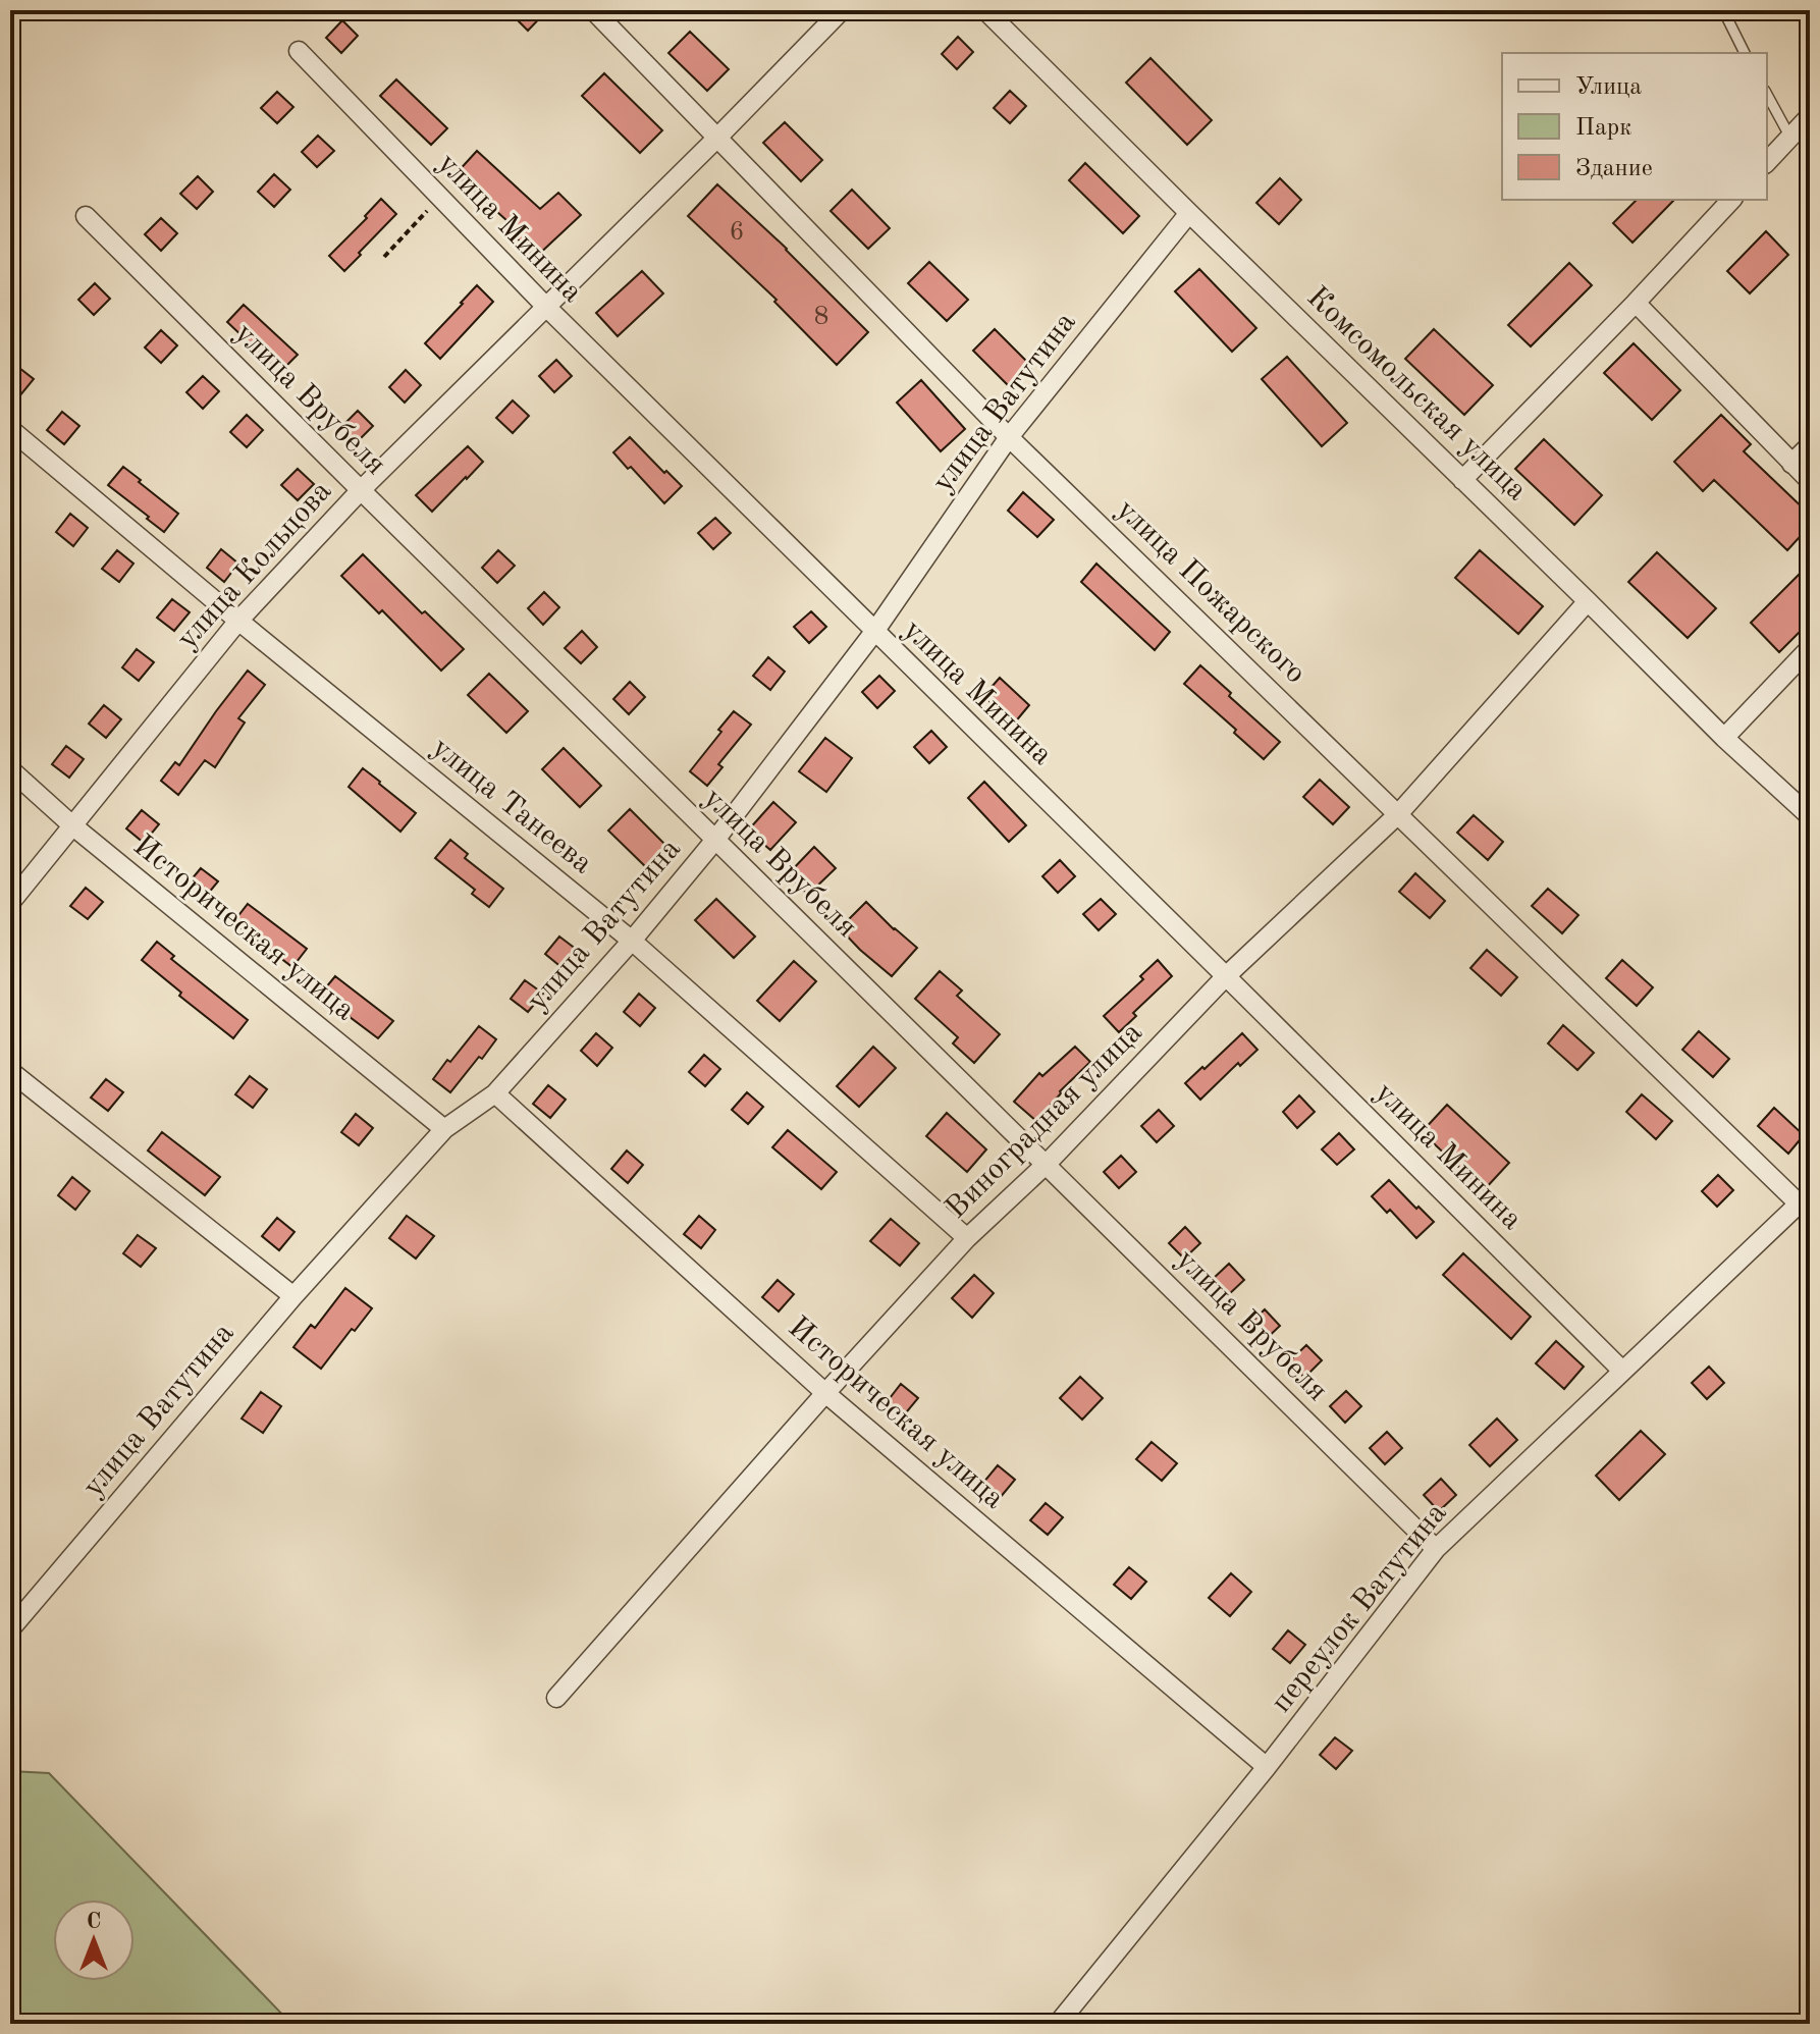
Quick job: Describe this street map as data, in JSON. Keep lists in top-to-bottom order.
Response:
{
  "streets": {
    "street": [
      "улица Минина",
      "Комсомольская улица",
      "улица Врубеля",
      "улица Ватутина",
      "улица Кольцова",
      "улица Пожарского",
      "улица Танеева",
      "Историческая улица",
      "Виноградная улица",
      "переулок Ватутина"
    ]
  },
  "crossings": [
    ["улица Минина", "улица Ватутина"],
    ["улица Минина", "улица Кольцова"],
    ["улица Минина", "Виноградная улица"],
    ["улица Минина", "переулок Ватутина"],
    ["Комсомольская улица", "улица Ватутина"],
    ["Комсомольская улица", "Виноградная улица"],
    ["улица Врубеля", "улица Ватутина"],
    ["улица Врубеля", "улица Кольцова"],
    ["улица Врубеля", "Виноградная улица"],
    ["улица Врубеля", "переулок Ватутина"],
    ["улица Ватутина", "улица Пожарского"],
    ["улица Ватутина", "улица Танеева"],
    ["улица Ватутина", "Историческая улица"],
    ["улица Кольцова", "улица Пожарского"],
    ["улица Кольцова", "улица Танеева"],
    ["улица Кольцова", "Историческая улица"],
    ["улица Пожарского", "Виноградная улица"],
    ["улица Пожарского", "переулок Ватутина"],
    ["улица Танеева", "Виноградная улица"],
    ["Историческая улица", "Виноградная улица"],
    ["Историческая улица", "переулок Ватутина"]
  ],
  "house_numbers": ["6", "8"],
  "legend": ["Улица", "Парк", "Здание"],
  "north": "top"
}
